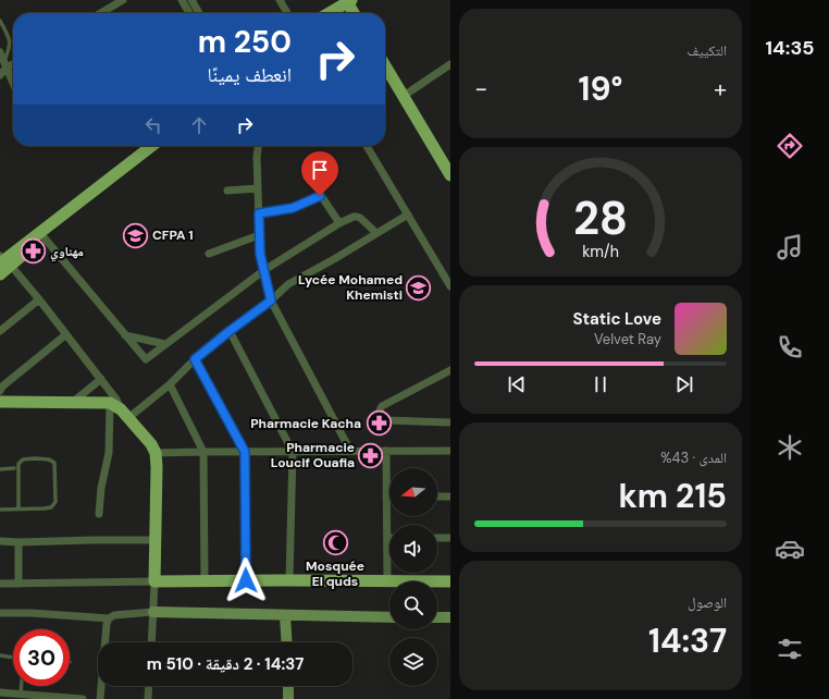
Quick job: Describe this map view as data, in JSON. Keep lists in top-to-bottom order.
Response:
{
  "places": {
    "school or university": ["CFPA 1", "Lycée Mohamed Khemisti"],
    "pharmacy": ["مهناوي", "Pharmacie Kacha", "Pharmacie Loucif Ouafia"],
    "mosque": ["Mosquée El quds"]
  },
  "north": "left",
  "page": {
    "tabs": "14:35",
    "tile": [
      "التكييف",
      ["المدى · 43%", "215 km"],
      ["الوصول", "14:37"]
    ],
    "turn": ["250 m", "انعطف يمينًا"],
    "heat": ["−", "19°", "+"],
    "song": ["Static Love", "Velvet Ray"],
    "limit": "30",
    "trip": "14:37 · 2 دقيقة · 510 m",
    "gauge": ["28", "km/h"]
  }
}
